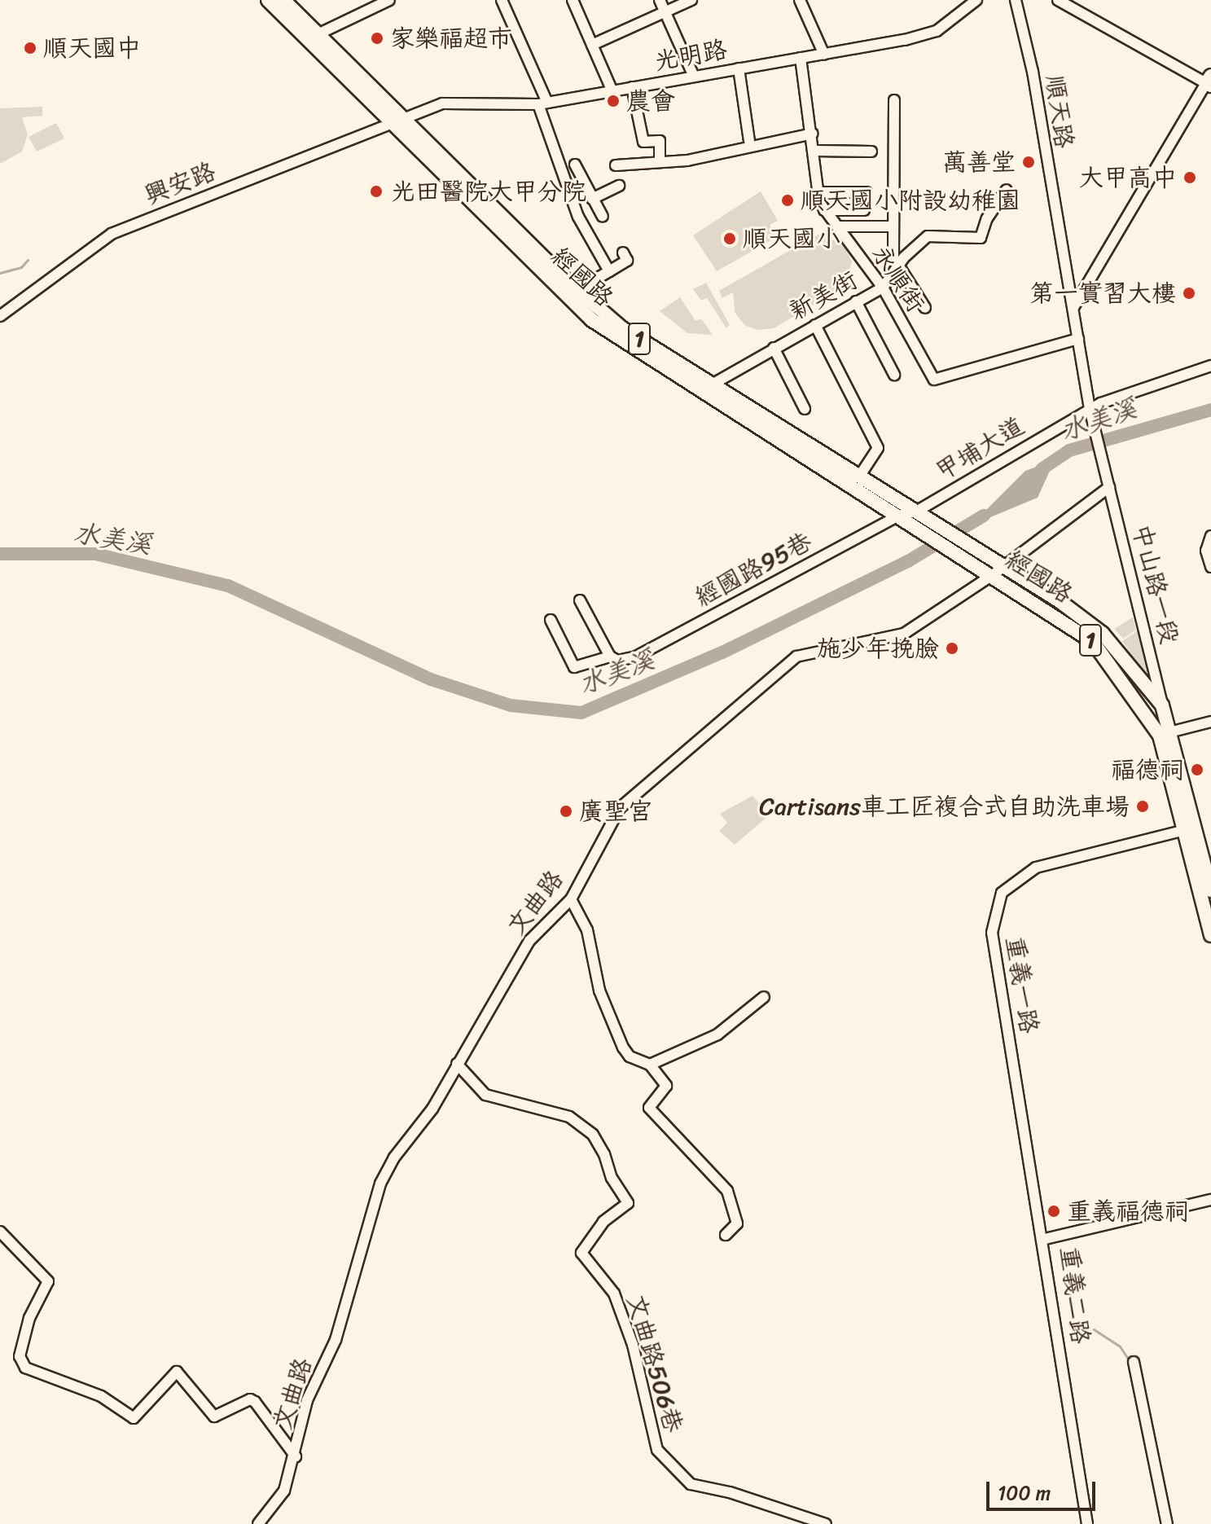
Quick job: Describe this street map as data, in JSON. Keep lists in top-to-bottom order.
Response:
{
  "streets": {
    "main road": ["經國路", "1", "中山路一段"],
    "street": [
      "光明路",
      "順天路",
      "興安路",
      "永順街",
      "新美街",
      "甲埔大道",
      "經國路95巷",
      "文曲路",
      "重義一路",
      "重義二路",
      "文曲路506巷"
    ]
  },
  "crossings": [
    ["光明路", "興安路"],
    ["光明路", "經國路"],
    ["光明路", "永順街"],
    ["興安路", "經國路"],
    ["經國路", "新美街"],
    ["經國路", "1"],
    ["經國路", "甲埔大道"],
    ["經國路", "經國路95巷"],
    ["經國路", "中山路一段"],
    ["經國路", "文曲路"],
    ["永順街", "新美街"],
    ["1", "甲埔大道"],
    ["1", "經國路95巷"],
    ["甲埔大道", "經國路95巷"],
    ["甲埔大道", "中山路一段"],
    ["中山路一段", "文曲路"],
    ["中山路一段", "重義一路"],
    ["文曲路", "文曲路506巷"],
    ["重義一路", "重義二路"]
  ],
  "water": ["水美溪"],
  "places": [
    "家樂福超市",
    "順天國中",
    "農會",
    "萬善堂",
    "大甲高中",
    "光田醫院大甲分院",
    "順天國小附設幼稚園",
    "順天國小",
    "第一實習大樓",
    "施少年挽臉",
    "福德祠",
    "Cartisans車工匠複合式自助洗車場",
    "廣聖宮",
    "重義福德祠"
  ],
  "scale_bar": "100 m"
}
